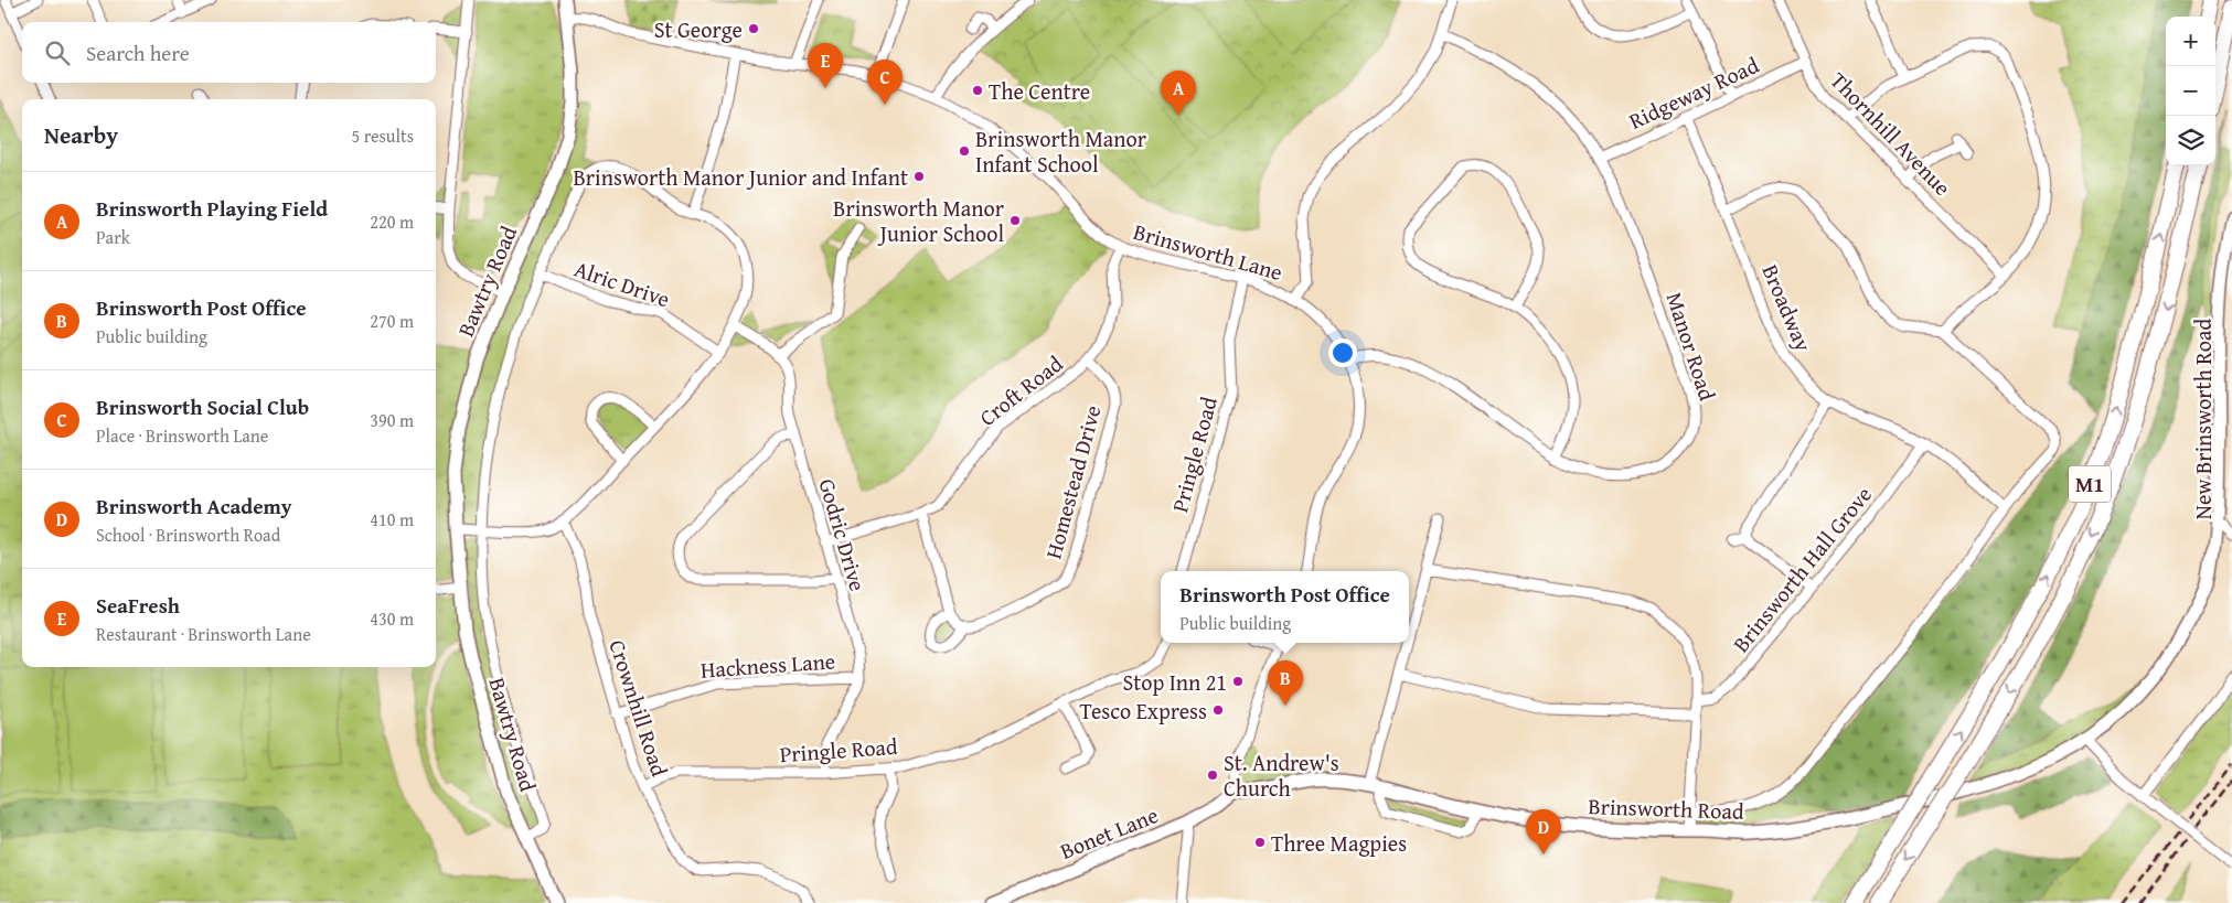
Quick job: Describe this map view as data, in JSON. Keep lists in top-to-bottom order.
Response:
{
  "streets": {
    "highway": ["M1"],
    "main road": [
      "Bawtry Road",
      "New Brinsworth Road",
      "Brinsworth Road",
      "Bonet Lane"
    ],
    "street": [
      "Ridgeway Road",
      "Thornhill Avenue",
      "Brinsworth Lane",
      "Alric Drive",
      "Broadway",
      "Manor Road",
      "Croft Road",
      "Pringle Road",
      "Homestead Drive",
      "Godric Drive",
      "Brinsworth Hall Grove",
      "Hackness Lane",
      "Crownhill Road"
    ]
  },
  "crossings": [
    ["Ridgeway Road", "Thornhill Avenue"],
    ["Ridgeway Road", "Broadway"],
    ["Ridgeway Road", "Manor Road"],
    ["Brinsworth Lane", "Bawtry Road"],
    ["Brinsworth Lane", "Manor Road"],
    ["Brinsworth Lane", "Croft Road"],
    ["Brinsworth Lane", "Pringle Road"],
    ["Bawtry Road", "Alric Drive"],
    ["Broadway", "Brinsworth Hall Grove"],
    ["Broadway", "Brinsworth Road"],
    ["Croft Road", "Homestead Drive"],
    ["Croft Road", "Godric Drive"],
    ["New Brinsworth Road", "Brinsworth Road"],
    ["Pringle Road", "Godric Drive"],
    ["Pringle Road", "Crownhill Road"],
    ["Godric Drive", "Hackness Lane"],
    ["Hackness Lane", "Crownhill Road"],
    ["Brinsworth Road", "Bonet Lane"]
  ],
  "places": [
    "St George",
    "The Centre",
    "Brinsworth Manor Infant School",
    "Brinsworth Manor Junior and Infant",
    "Brinsworth Manor Junior School",
    "Stop Inn 21",
    "Tesco Express",
    "St. Andrew's Church",
    "Three Magpies"
  ],
  "page": {
    "map_buttons": ["+", "−"],
    "search": "Search here",
    "pins": [
      "E",
      "C",
      "A",
      "B",
      "D"
    ],
    "heading": ["Nearby", "5 results"],
    "list": [
      {
        "mark": "A",
        "name": "Brinsworth Playing Field",
        "note": "Park",
        "value": "220 m"
      },
      {
        "mark": "B",
        "name": "Brinsworth Post Office",
        "note": "Public building",
        "value": "270 m"
      },
      {
        "mark": "C",
        "name": "Brinsworth Social Club",
        "note": "Place · Brinsworth Lane",
        "value": "390 m"
      },
      {
        "mark": "D",
        "name": "Brinsworth Academy",
        "note": "School · Brinsworth Road",
        "value": "410 m"
      },
      {
        "mark": "E",
        "name": "SeaFresh",
        "note": "Restaurant · Brinsworth Lane",
        "value": "430 m"
      }
    ],
    "popup": ["Brinsworth Post Office", "Public building"]
  }
}
